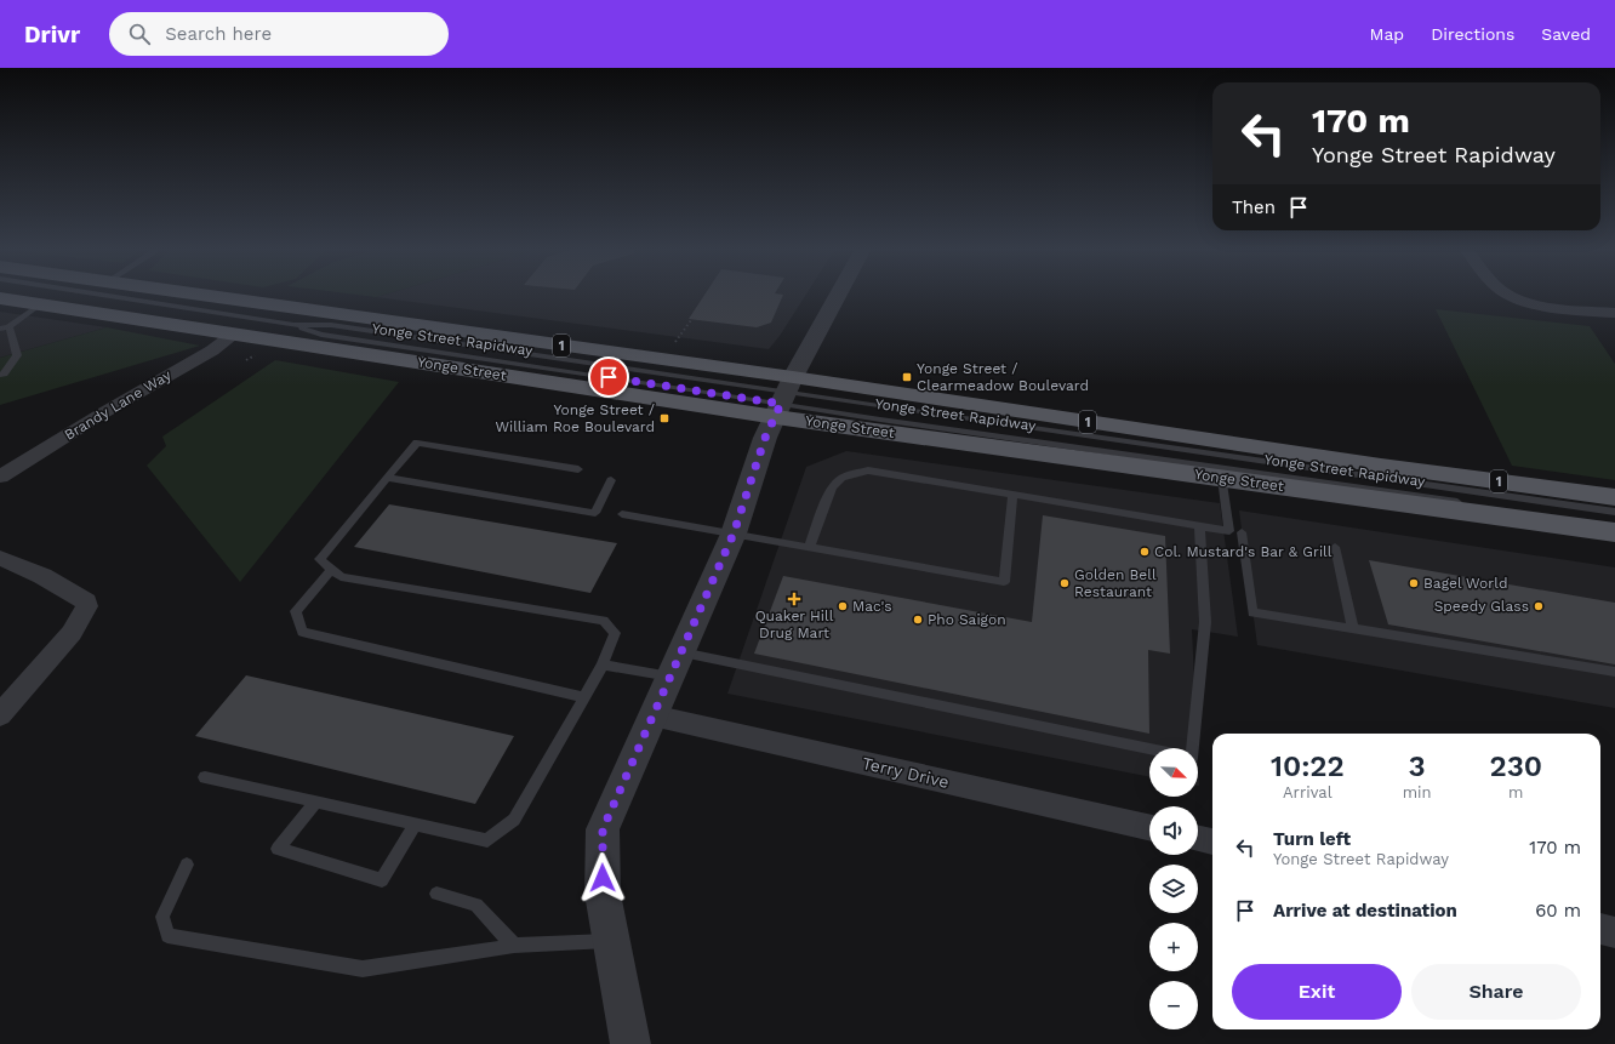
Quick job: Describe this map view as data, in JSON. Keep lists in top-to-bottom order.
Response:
{
  "streets": {
    "main road": ["1", "Yonge Street"],
    "street": ["Brandy Lane Way", "Terry Drive"],
    "lane": ["Yonge Street Rapidway"]
  },
  "crossings": [
    ["Yonge Street Rapidway", "Yonge Street"],
    ["Yonge Street", "Brandy Lane Way"]
  ],
  "places": {
    "transit": ["Yonge Street / Clearmeadow Boulevard", "Yonge Street / William Roe Boulevard"],
    "other": [
      "Col. Mustard's Bar & Grill",
      "Golden Bell Restaurant",
      "Bagel World",
      "Mac's",
      "Speedy Glass",
      "Pho Saigon"
    ],
    "health": ["Quaker Hill Drug Mart"]
  },
  "north": "bottom right",
  "page": {
    "header": "Drivr",
    "search": "Search here",
    "nav": ["Map", "Directions", "Saved"],
    "turn": ["170 m", "Yonge Street Rapidway"],
    "then": "Then",
    "eta": [
      "10:22",
      "Arrival",
      "3",
      "min",
      "230",
      "m"
    ],
    "map_buttons": ["+", "−"],
    "list": [
      {
        "name": "Turn left",
        "note": "Yonge Street Rapidway",
        "value": "170 m"
      },
      {
        "name": "Arrive at destination",
        "value": "60 m"
      }
    ],
    "buttons": ["Exit", "Share"]
  }
}
